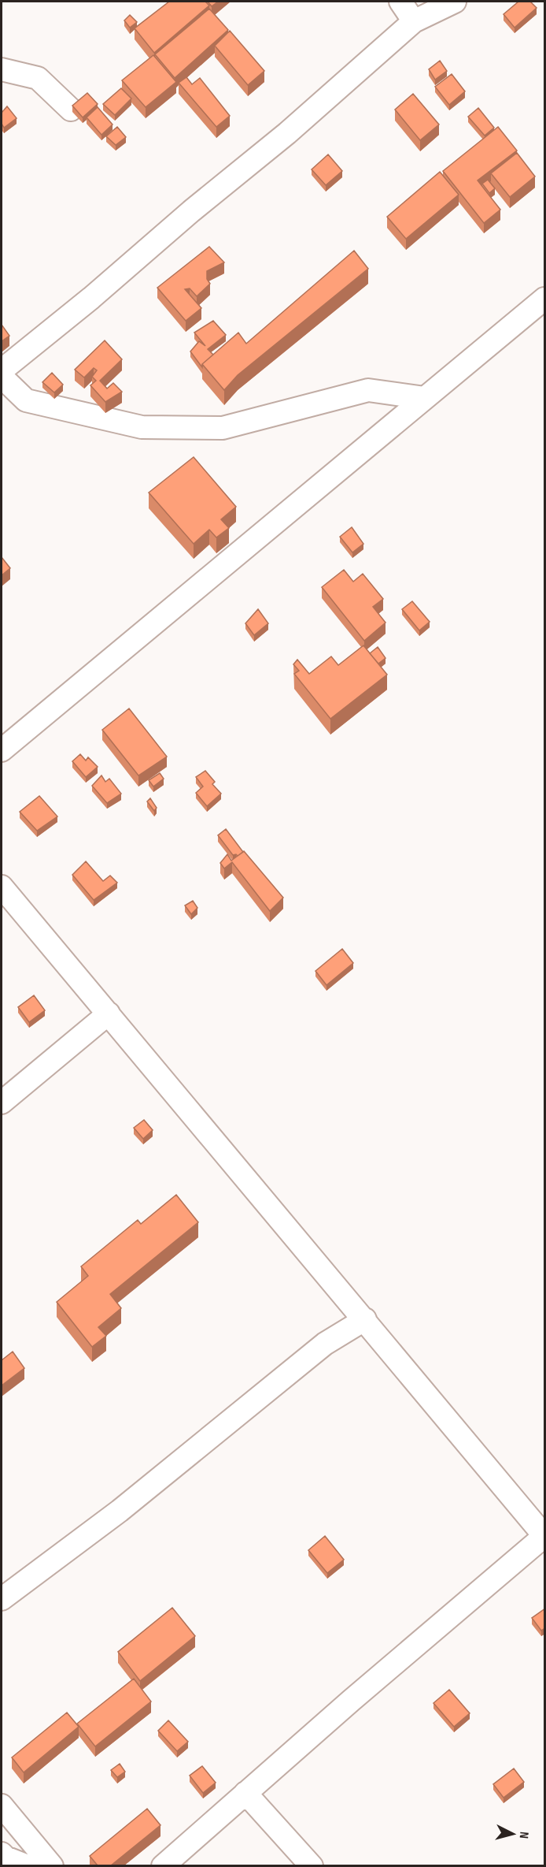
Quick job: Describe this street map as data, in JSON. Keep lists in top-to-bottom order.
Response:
{
  "north": "right"
}
